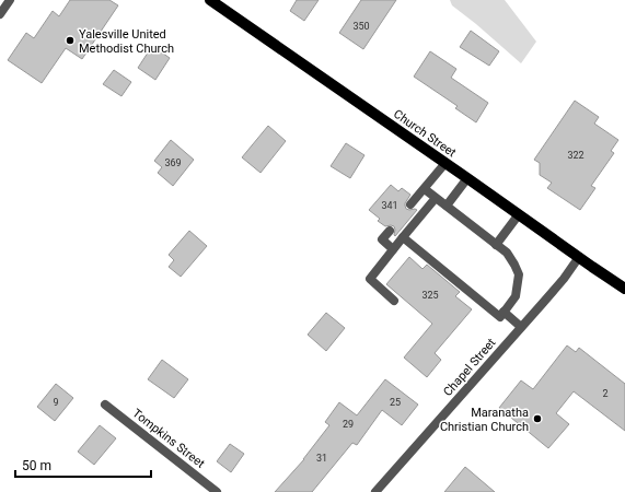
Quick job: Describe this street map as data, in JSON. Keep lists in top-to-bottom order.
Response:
{
  "streets": {
    "main road": ["Church Street"],
    "street": ["Chapel Street", "Tompkins Street"]
  },
  "crossings": [
    ["Church Street", "Chapel Street"]
  ],
  "places": ["Yalesville United Methodist Church", "Maranatha Christian Church"],
  "house_numbers": [
    "350",
    "322",
    "369",
    "341",
    "325",
    "2",
    "9",
    "25",
    "29",
    "31"
  ],
  "scale_bar": "50 m"
}
